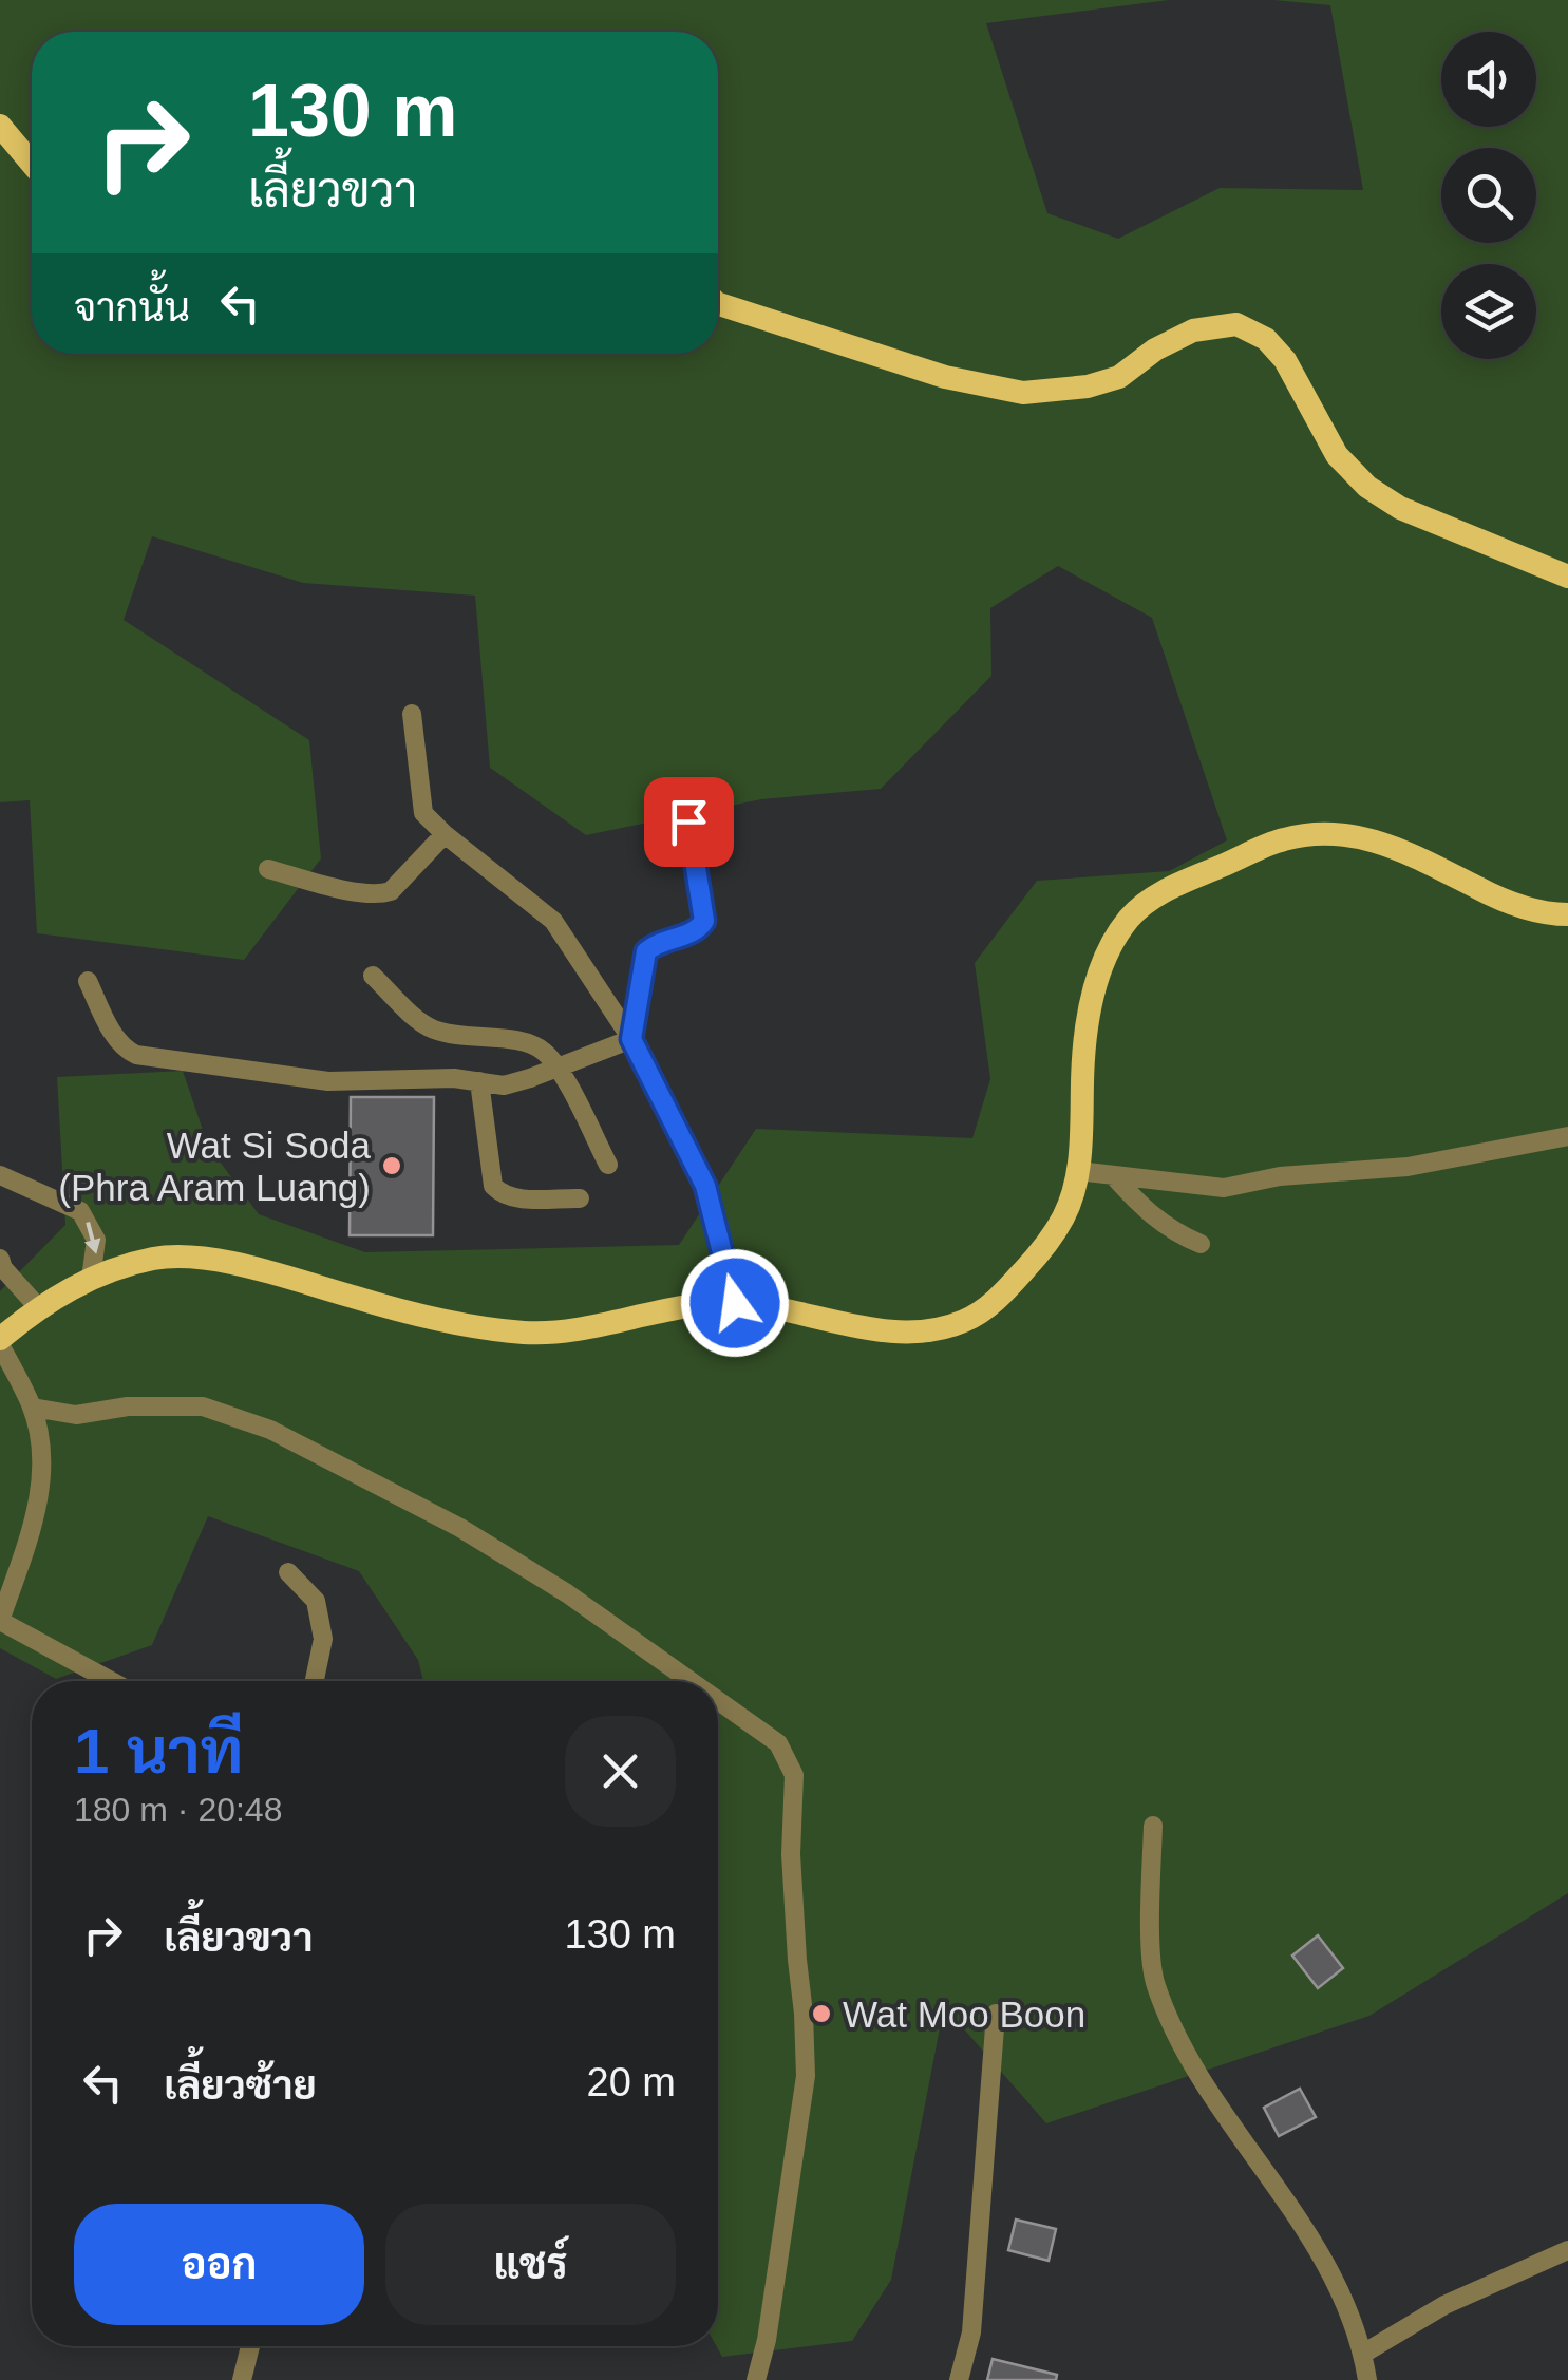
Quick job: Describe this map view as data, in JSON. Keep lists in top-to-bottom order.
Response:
{
  "places": ["Wat Si Soda (Phra Aram Luang)", "Wat Moo Boon"],
  "page": {
    "turn": ["130 m", "เลี้ยวขวา"],
    "then": "จากนั้น",
    "heading": ["1 นาที", "180 m · 20:48"],
    "list": [
      {
        "name": "เลี้ยวขวา",
        "value": "130 m"
      },
      {
        "name": "เลี้ยวซ้าย",
        "value": "20 m"
      }
    ],
    "buttons": ["ออก", "แชร์"]
  }
}
